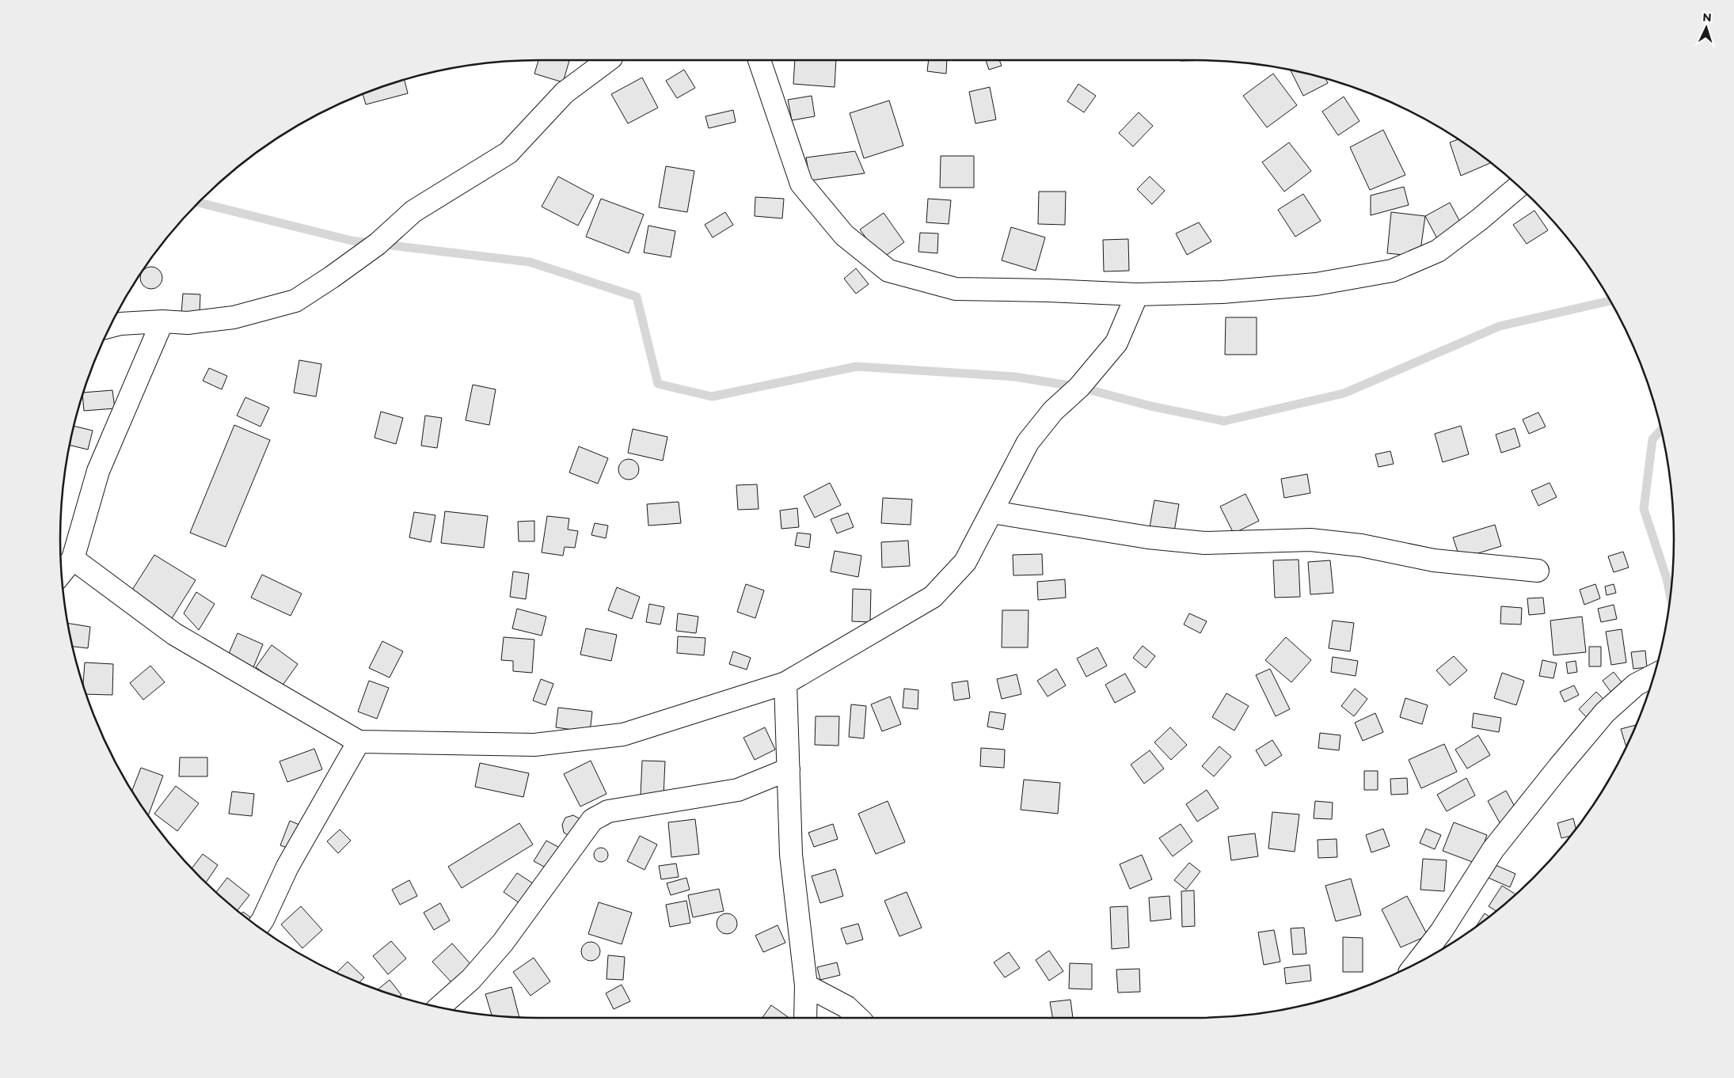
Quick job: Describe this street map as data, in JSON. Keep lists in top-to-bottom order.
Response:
{
  "north": "top"
}
